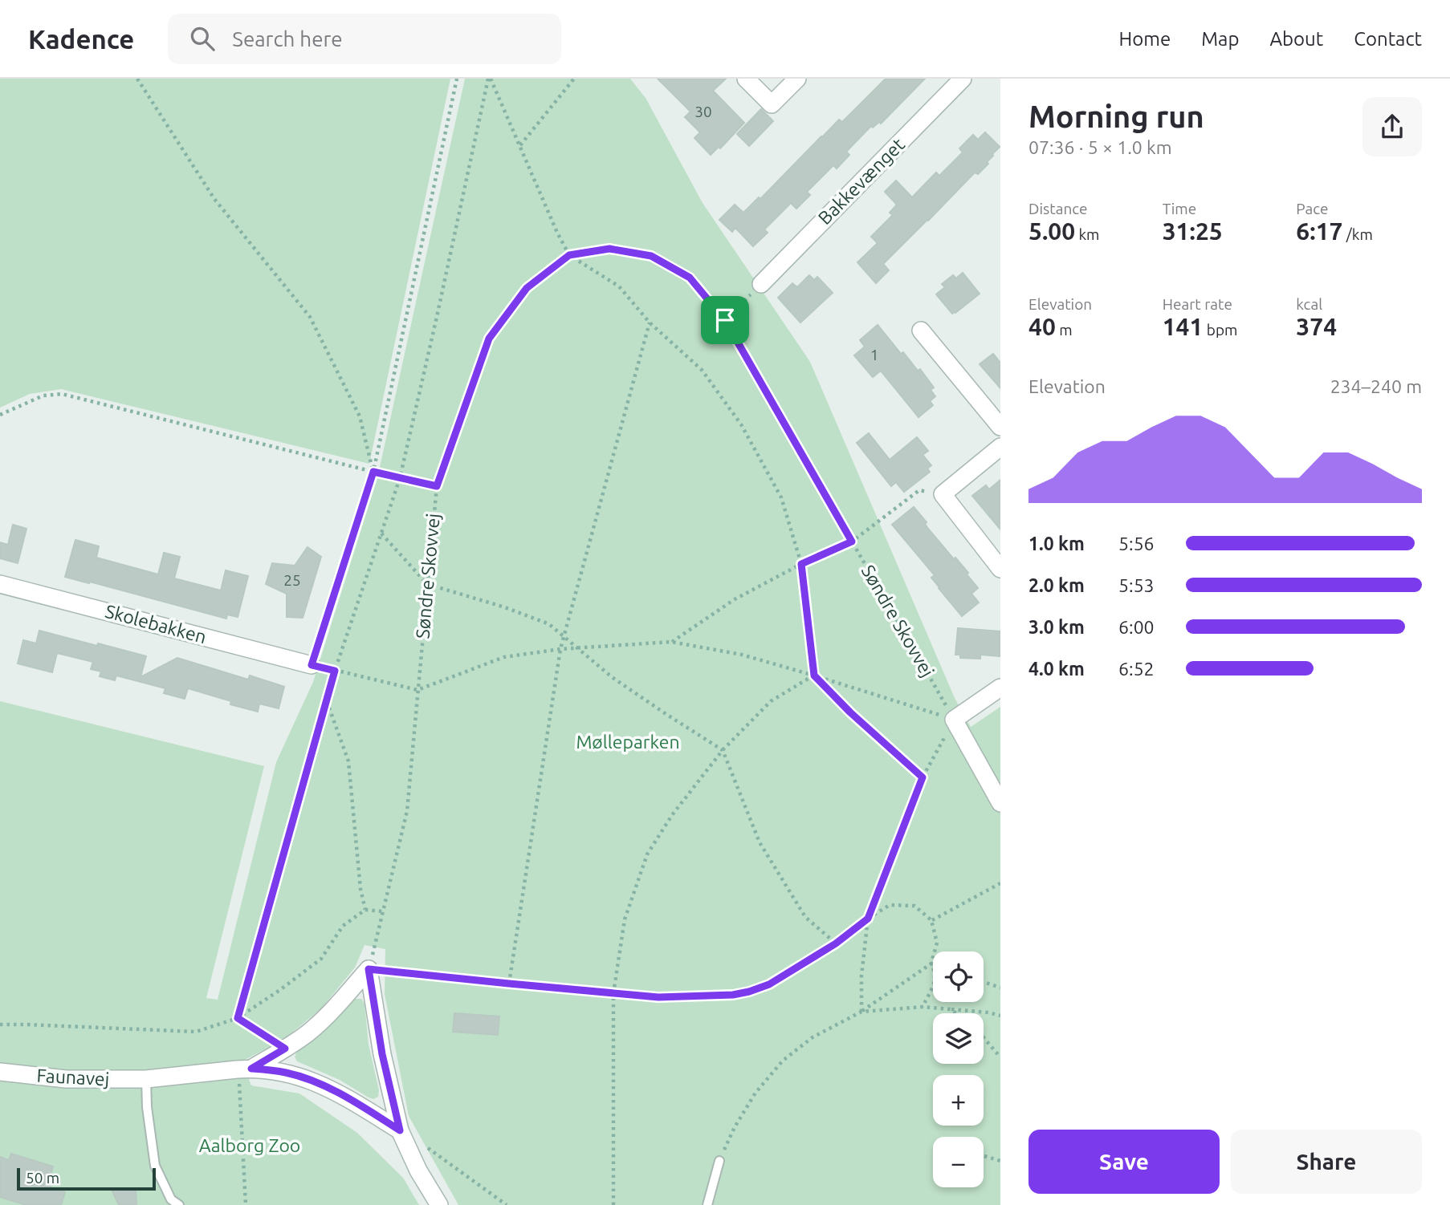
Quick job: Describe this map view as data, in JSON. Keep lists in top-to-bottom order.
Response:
{
  "streets": {
    "street": ["Bakkevænget", "Skolebakken", "Faunavej"],
    "path": ["Søndre Skovvej"]
  },
  "crossings": [
    ["Søndre Skovvej", "Faunavej"]
  ],
  "parks": ["Mølleparken", "Aalborg Zoo"],
  "house_numbers": ["30", "1", "25"],
  "scale_bar": "50 m",
  "page": {
    "header": "Kadence",
    "search": "Search here",
    "nav": [
      "Home",
      "Map",
      "About",
      "Contact"
    ],
    "heading": ["Morning run", "07:36 · 5 × 1.0 km"],
    "stats": [
      ["Distance", "5.00 km"],
      ["Time", "31:25"],
      ["Pace", "6:17 /km"],
      ["Elevation", "40 m"],
      ["Heart rate", "141 bpm"],
      ["kcal", "374"]
    ],
    "chart": ["Elevation", "234–240 m"],
    "list": [
      {
        "name": "1.0 km",
        "note": "5:56"
      },
      {
        "name": "2.0 km",
        "note": "5:53"
      },
      {
        "name": "3.0 km",
        "note": "6:00"
      },
      {
        "name": "4.0 km",
        "note": "6:52"
      }
    ],
    "map_buttons": ["+", "−"],
    "buttons": ["Save", "Share"],
    "scale": "50 m"
  }
}
